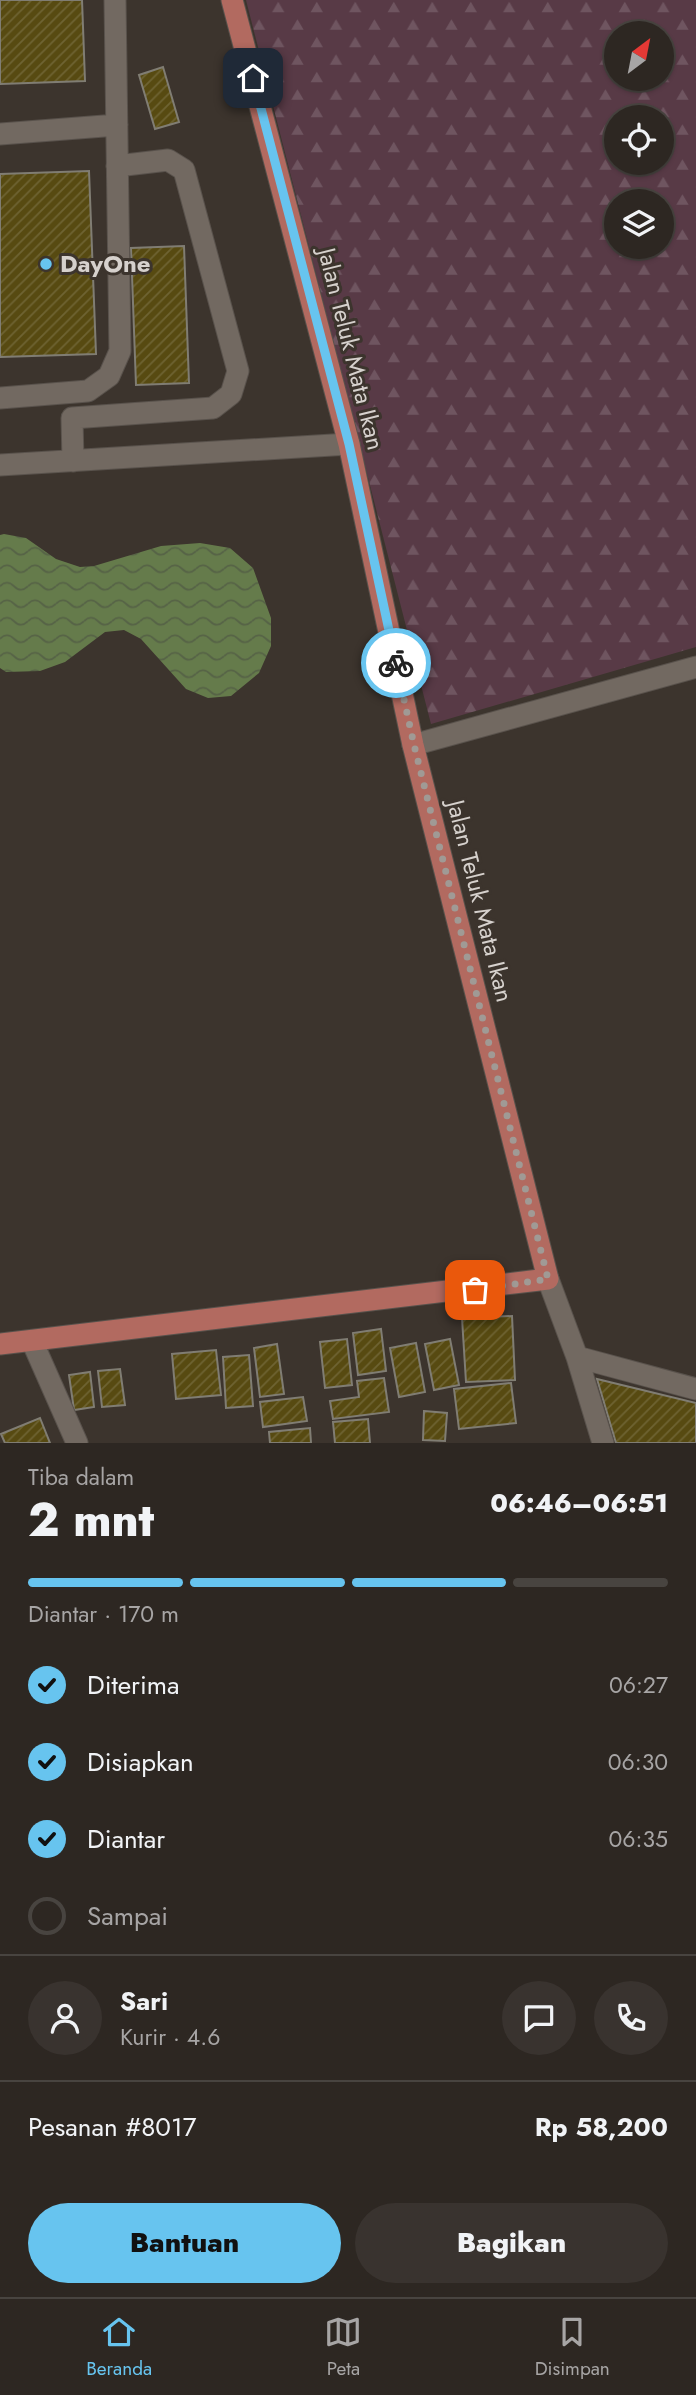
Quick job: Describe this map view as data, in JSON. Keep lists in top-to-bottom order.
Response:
{
  "streets": {
    "main road": ["Jalan Teluk Mata Ikan"]
  },
  "places": ["DayOne"],
  "north": "top right",
  "page": {
    "heading": ["2 mnt", "Tiba dalam", "06:46–06:51"],
    "panel": [
      "Sari",
      "Kurir · 4.6",
      "Pesanan #8017",
      "Rp 58,200"
    ],
    "bar": "Diantar · 170 m",
    "list": [
      ["Diterima", "06:27"],
      ["Disiapkan", "06:30"],
      ["Diantar", "06:35"],
      "Sampai"
    ],
    "buttons": ["Bantuan", "Bagikan"],
    "tabs": ["Beranda", "Peta", "Disimpan"]
  }
}
